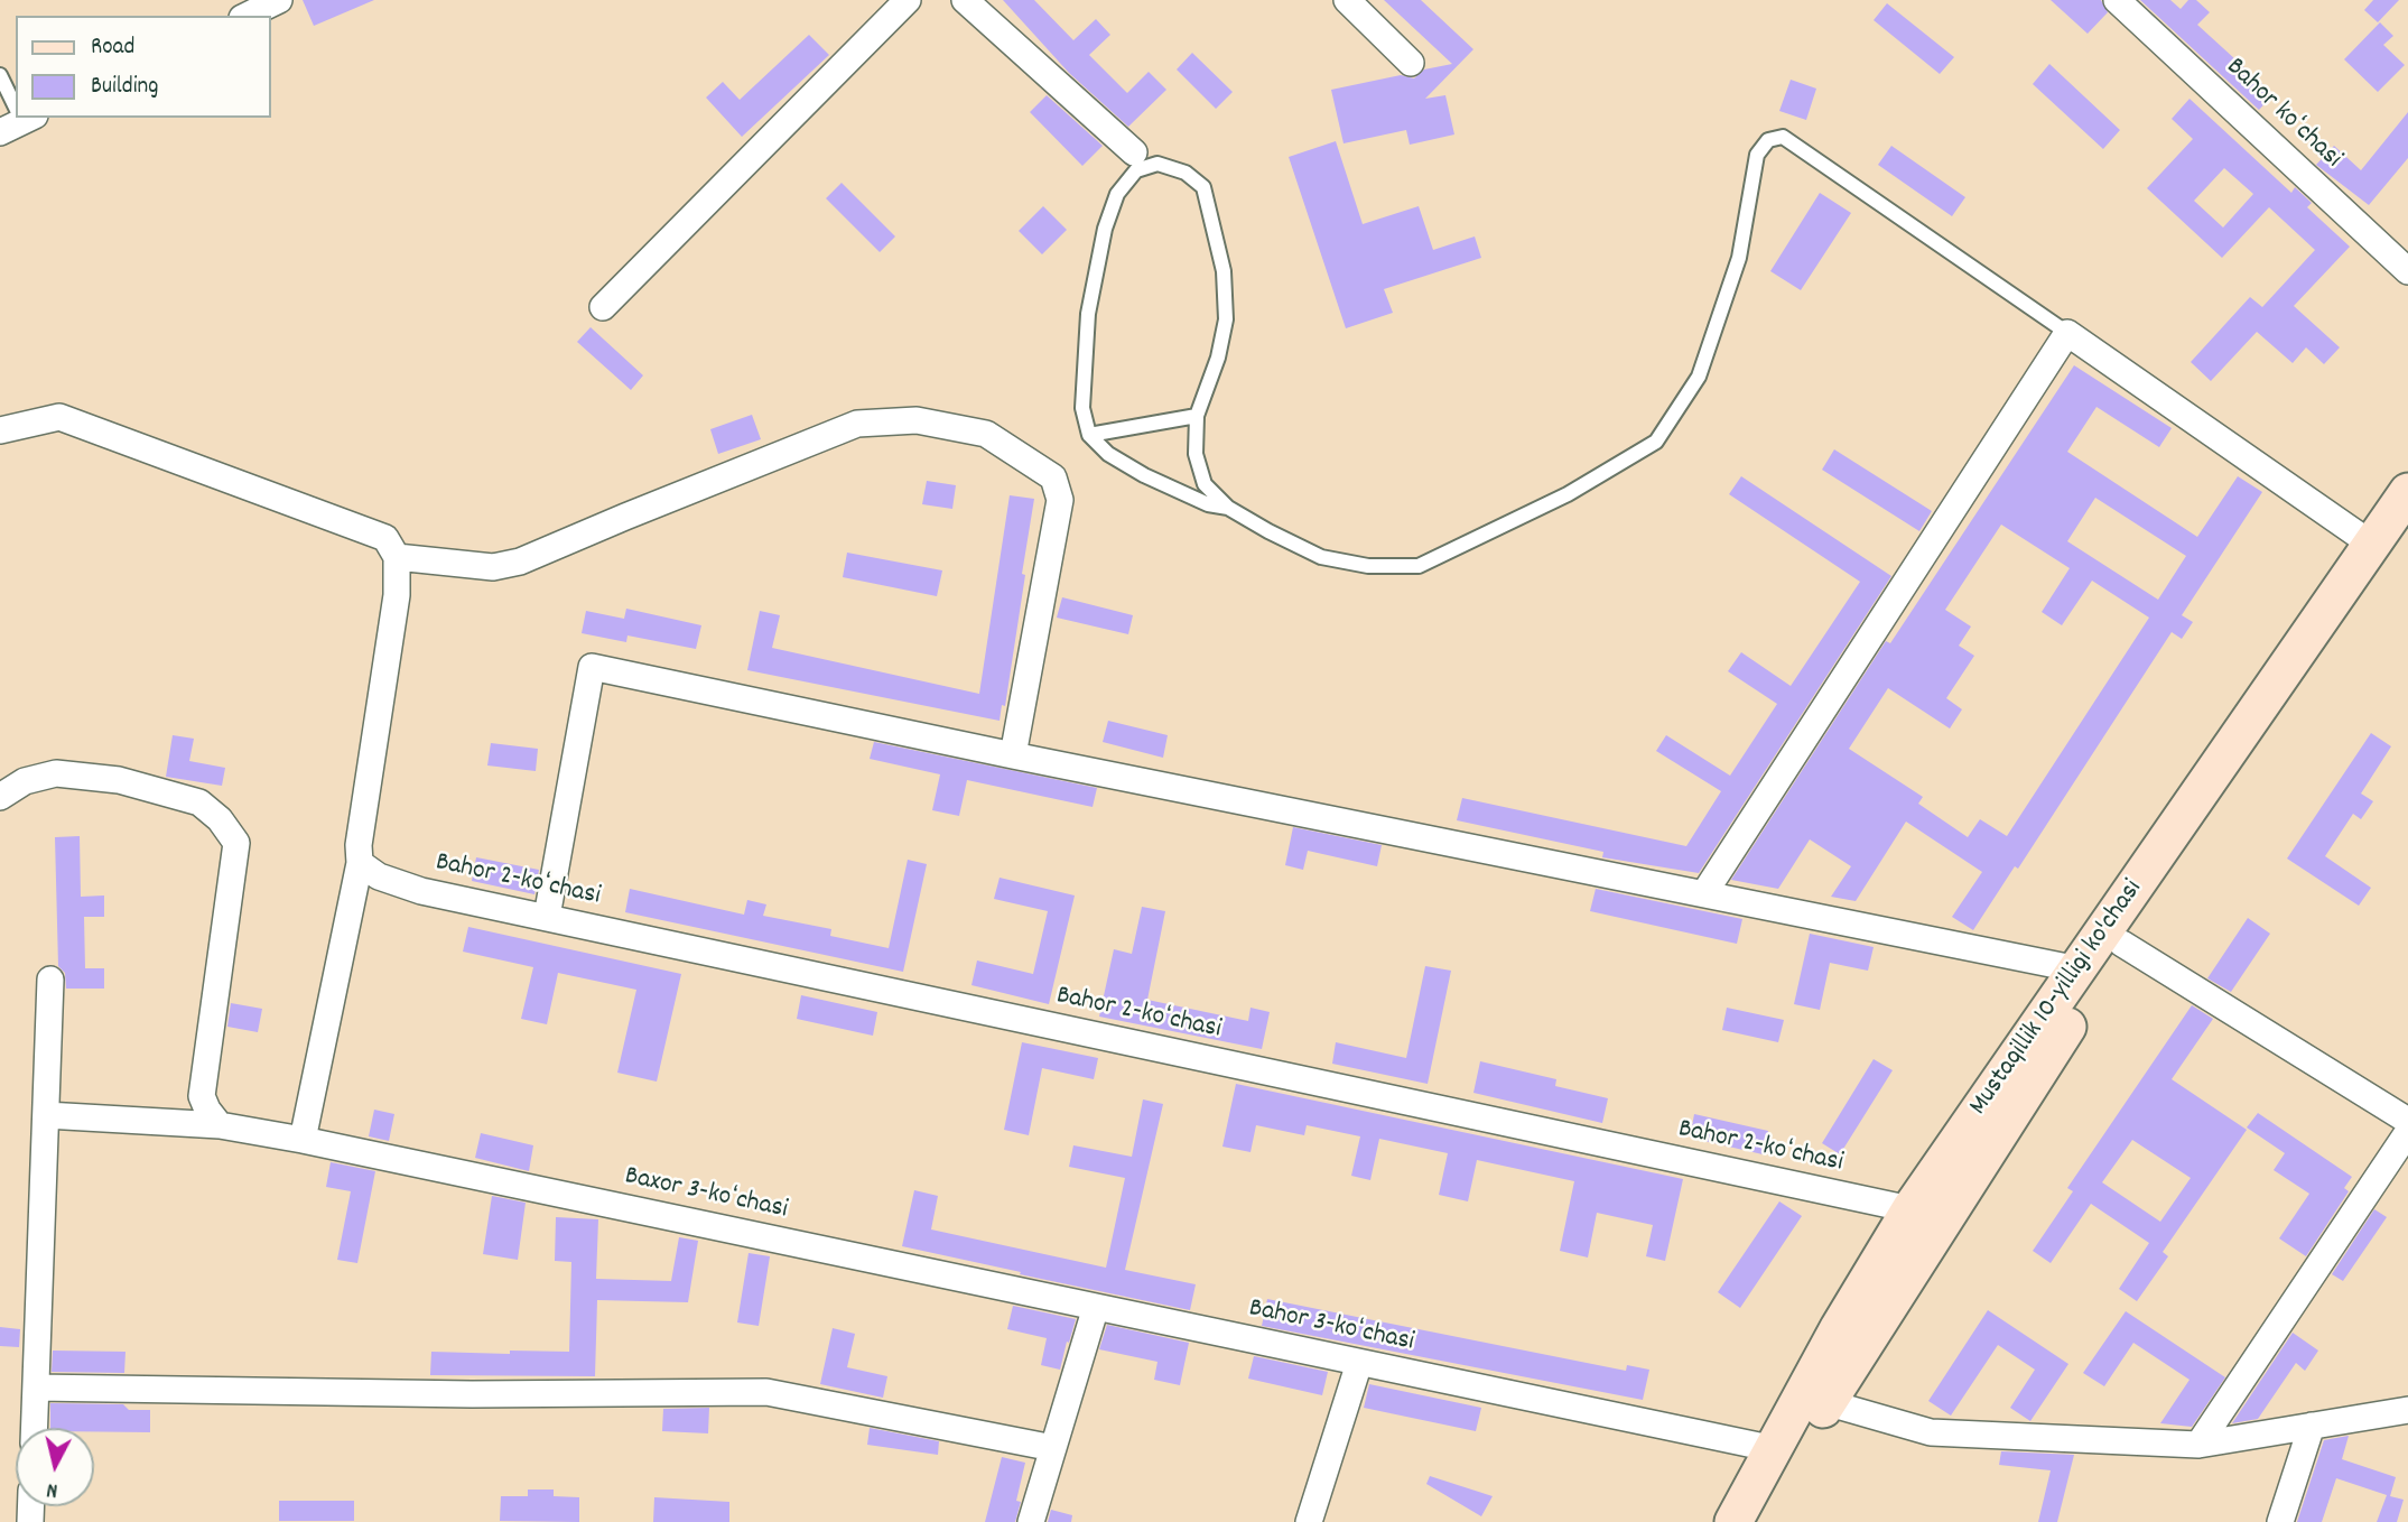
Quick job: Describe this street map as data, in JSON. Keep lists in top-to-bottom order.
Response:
{
  "streets": {
    "main road": ["Mustaqillik 10-yilligi ko'chasi"],
    "street": [
      "Bahor koʻchasi",
      "Bahor 2-koʻchasi",
      "Baxor 3-koʻchasi",
      "Bahor 3-koʻchasi"
    ]
  },
  "crossings": [
    ["Bahor 2-koʻchasi", "Mustaqillik 10-yilligi ko'chasi"],
    ["Mustaqillik 10-yilligi ko'chasi", "Bahor 3-koʻchasi"],
    ["Baxor 3-koʻchasi", "Bahor 3-koʻchasi"]
  ],
  "legend": ["Road", "Building"],
  "north": "bottom"
}
